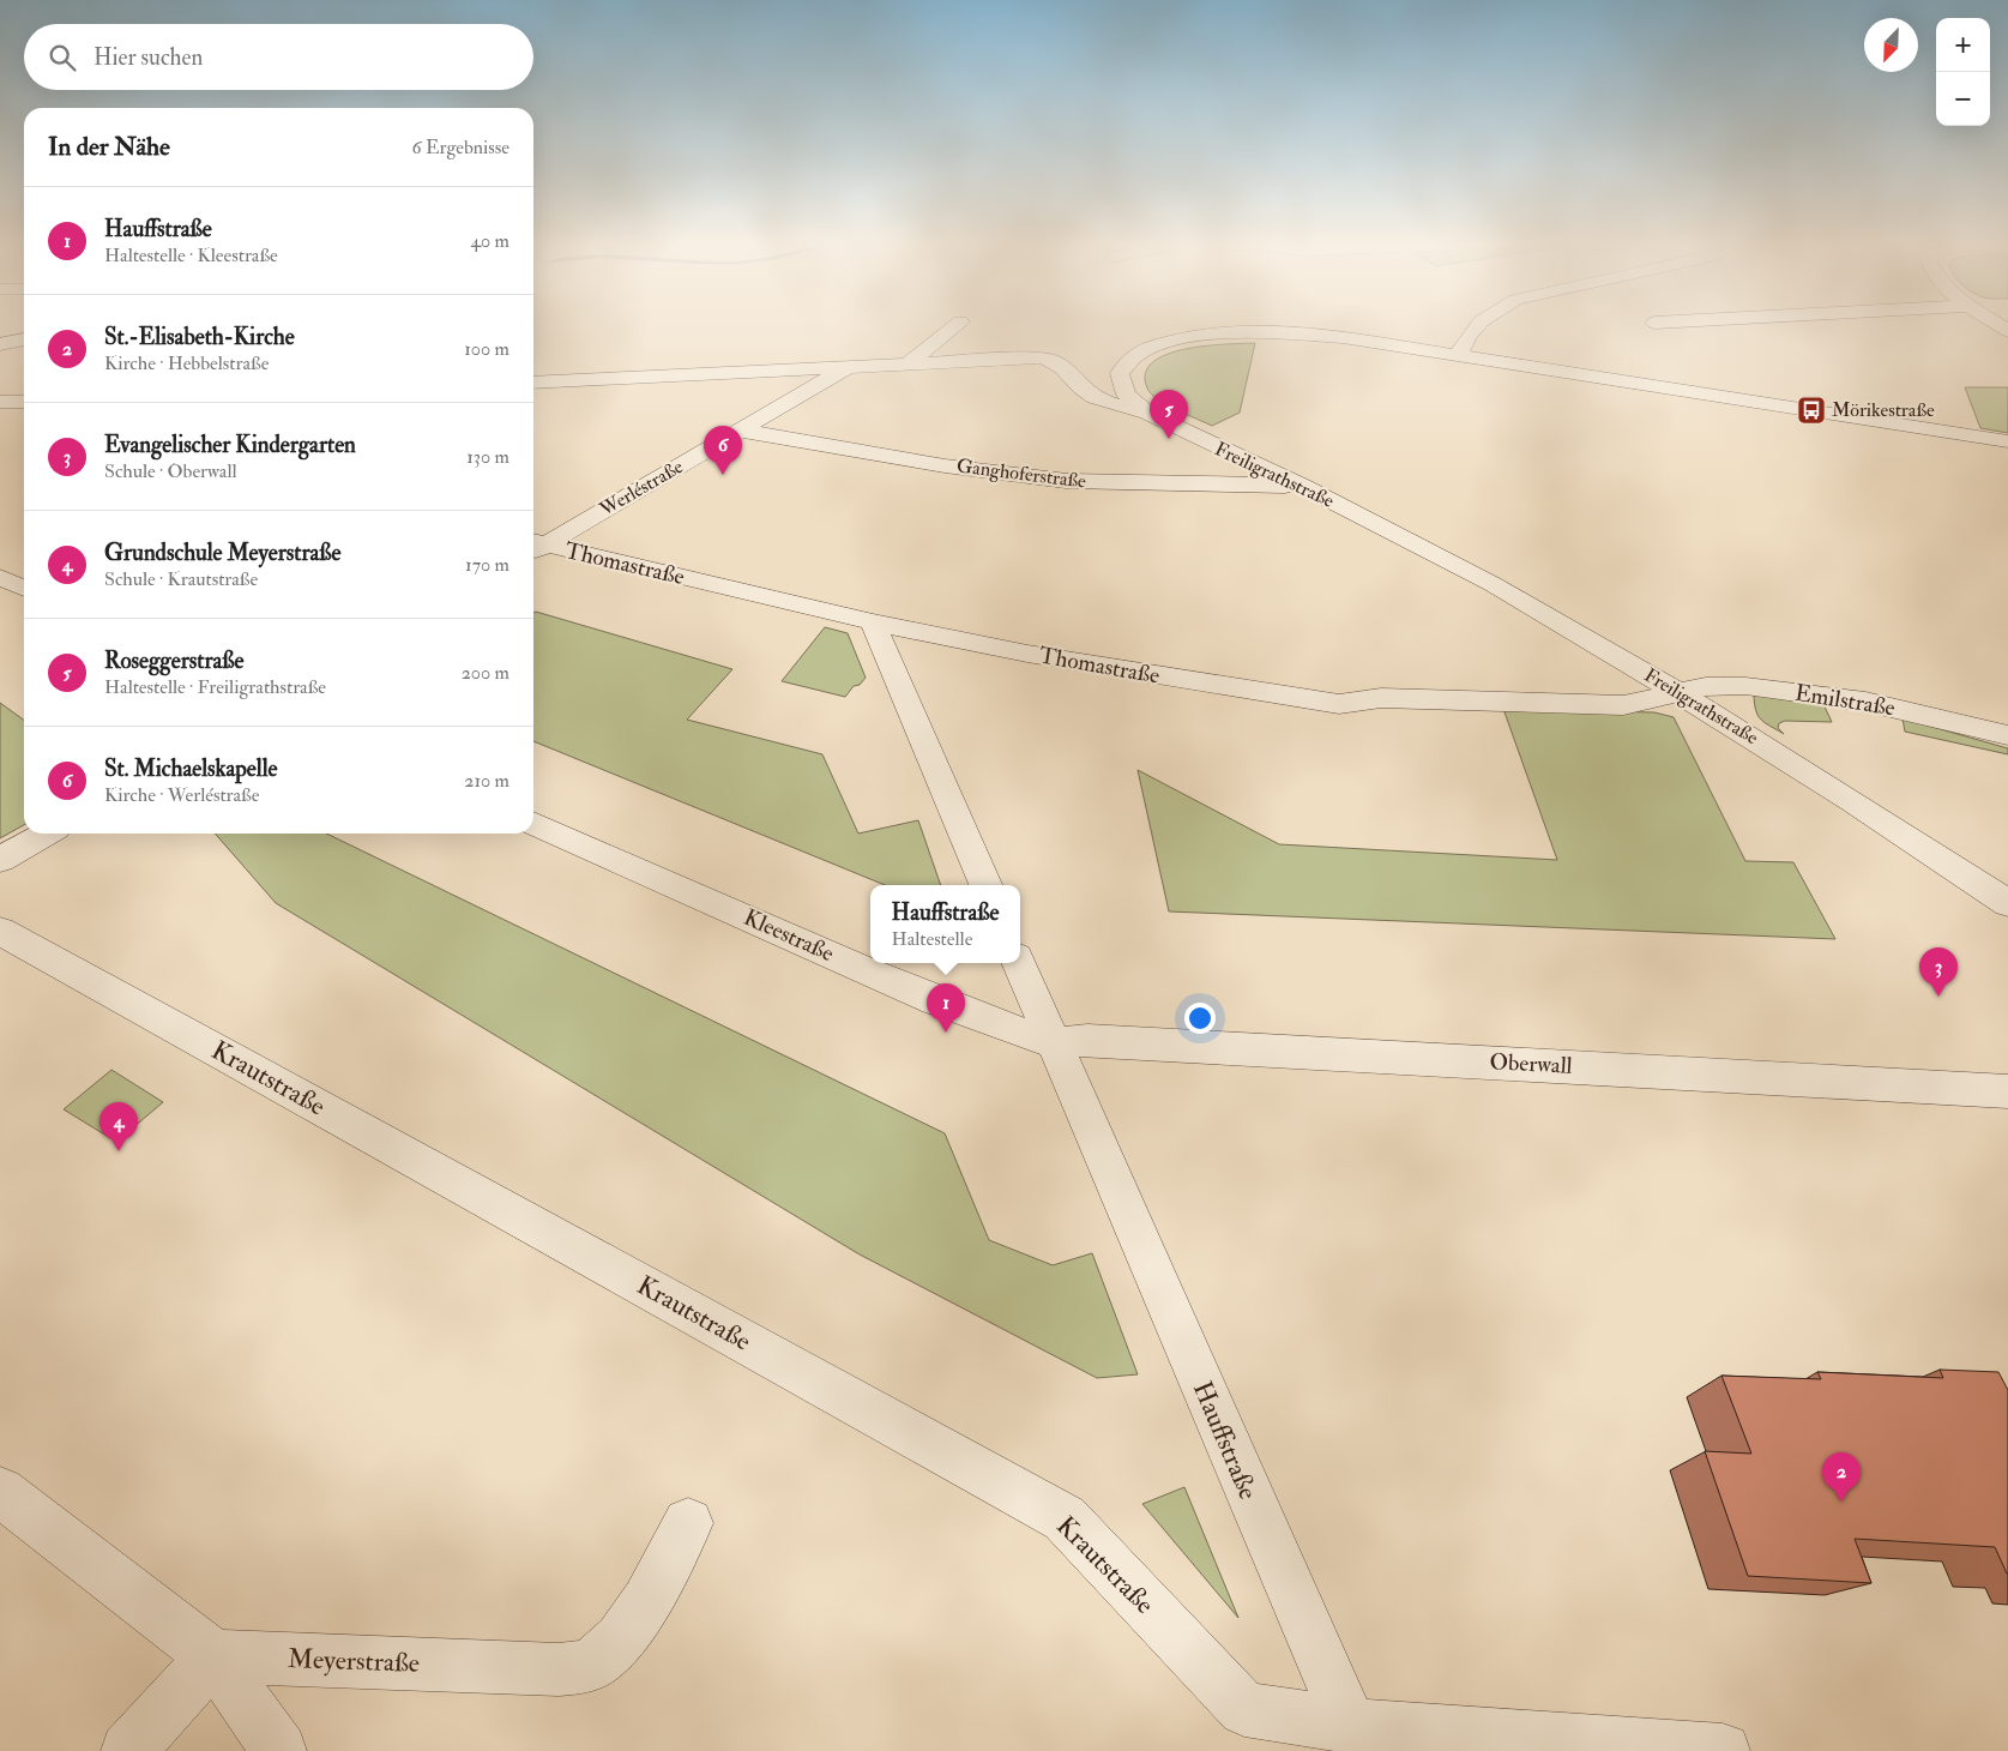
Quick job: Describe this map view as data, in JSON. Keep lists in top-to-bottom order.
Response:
{
  "streets": {
    "street": [
      "Ganghoferstraße",
      "Freiligrathstraße",
      "Werléstraße",
      "Thomastraße",
      "Emilstraße",
      "Kleestraße",
      "Oberwall",
      "Krautstraße",
      "Hauffstraße",
      "Meyerstraße"
    ]
  },
  "crossings": [
    ["Ganghoferstraße", "Freiligrathstraße"],
    ["Ganghoferstraße", "Werléstraße"],
    ["Freiligrathstraße", "Thomastraße"],
    ["Freiligrathstraße", "Emilstraße"],
    ["Werléstraße", "Thomastraße"],
    ["Thomastraße", "Emilstraße"],
    ["Kleestraße", "Oberwall"],
    ["Kleestraße", "Hauffstraße"],
    ["Oberwall", "Hauffstraße"],
    ["Krautstraße", "Hauffstraße"]
  ],
  "places": {
    "bus stop": ["Mörikestraße"]
  },
  "north": "bottom left",
  "page": {
    "map_buttons": ["+", "−"],
    "search": "Hier suchen",
    "heading": ["In der Nähe", "6 Ergebnisse"],
    "list": [
      {
        "mark": "1",
        "name": "Hauffstraße",
        "note": "Haltestelle · Kleestraße",
        "value": "40 m"
      },
      {
        "mark": "2",
        "name": "St.-Elisabeth-Kirche",
        "note": "Kirche · Hebbelstraße",
        "value": "100 m"
      },
      {
        "mark": "3",
        "name": "Evangelischer Kindergarten",
        "note": "Schule · Oberwall",
        "value": "130 m"
      },
      {
        "mark": "4",
        "name": "Grundschule Meyerstraße",
        "note": "Schule · Krautstraße",
        "value": "170 m"
      },
      {
        "mark": "5",
        "name": "Roseggerstraße",
        "note": "Haltestelle · Freiligrathstraße",
        "value": "200 m"
      },
      {
        "mark": "6",
        "name": "St. Michaelskapelle",
        "note": "Kirche · Werléstraße",
        "value": "210 m"
      }
    ],
    "pins": [
      "5",
      "6",
      "3",
      "1",
      "4",
      "2"
    ],
    "popup": ["Hauffstraße", "Haltestelle"]
  }
}
